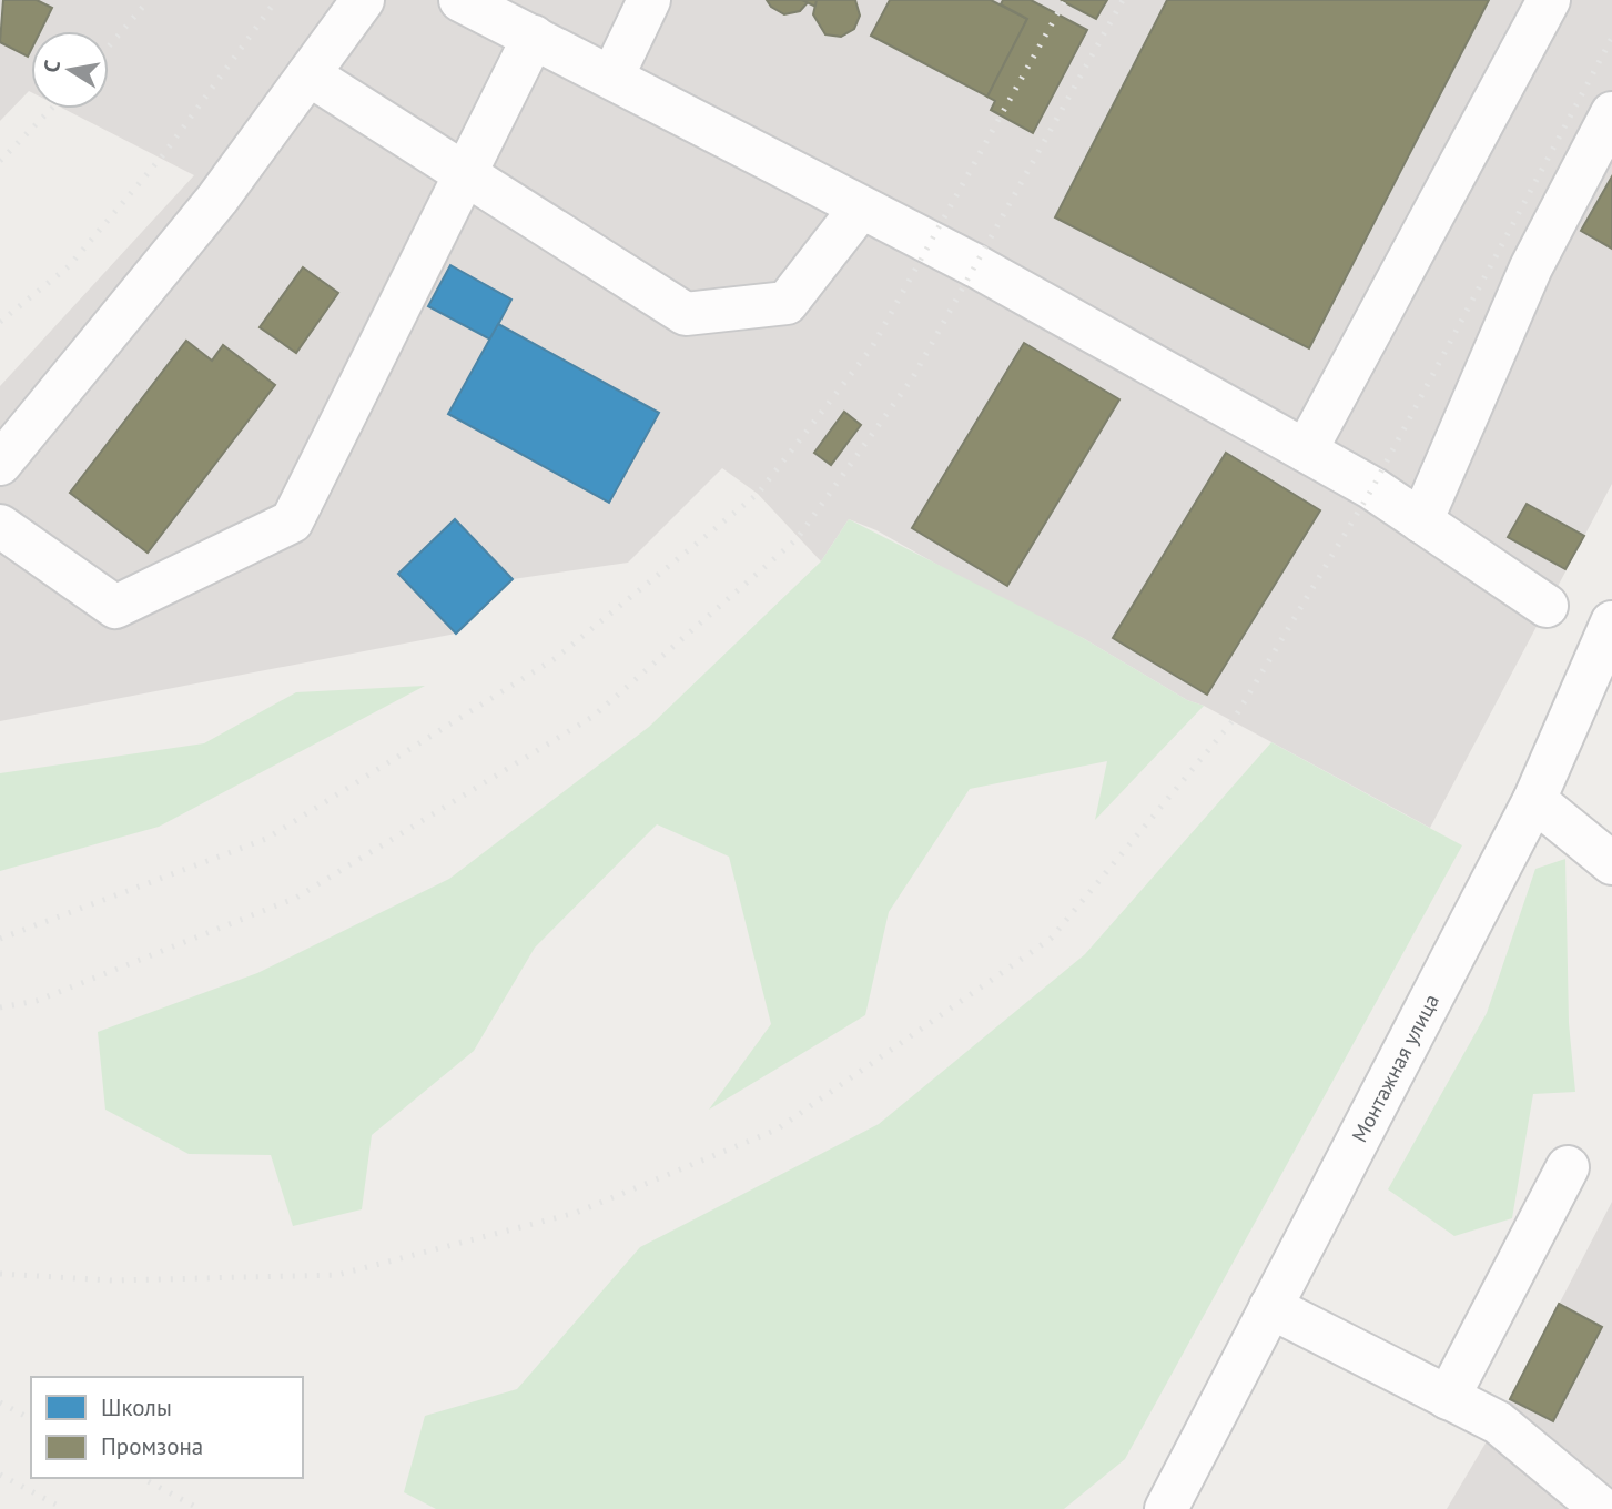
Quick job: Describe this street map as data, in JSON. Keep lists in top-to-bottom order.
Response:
{
  "streets": {
    "street": ["Монтажная улица"]
  },
  "legend": ["Школы", "Промзона"],
  "north": "left"
}
